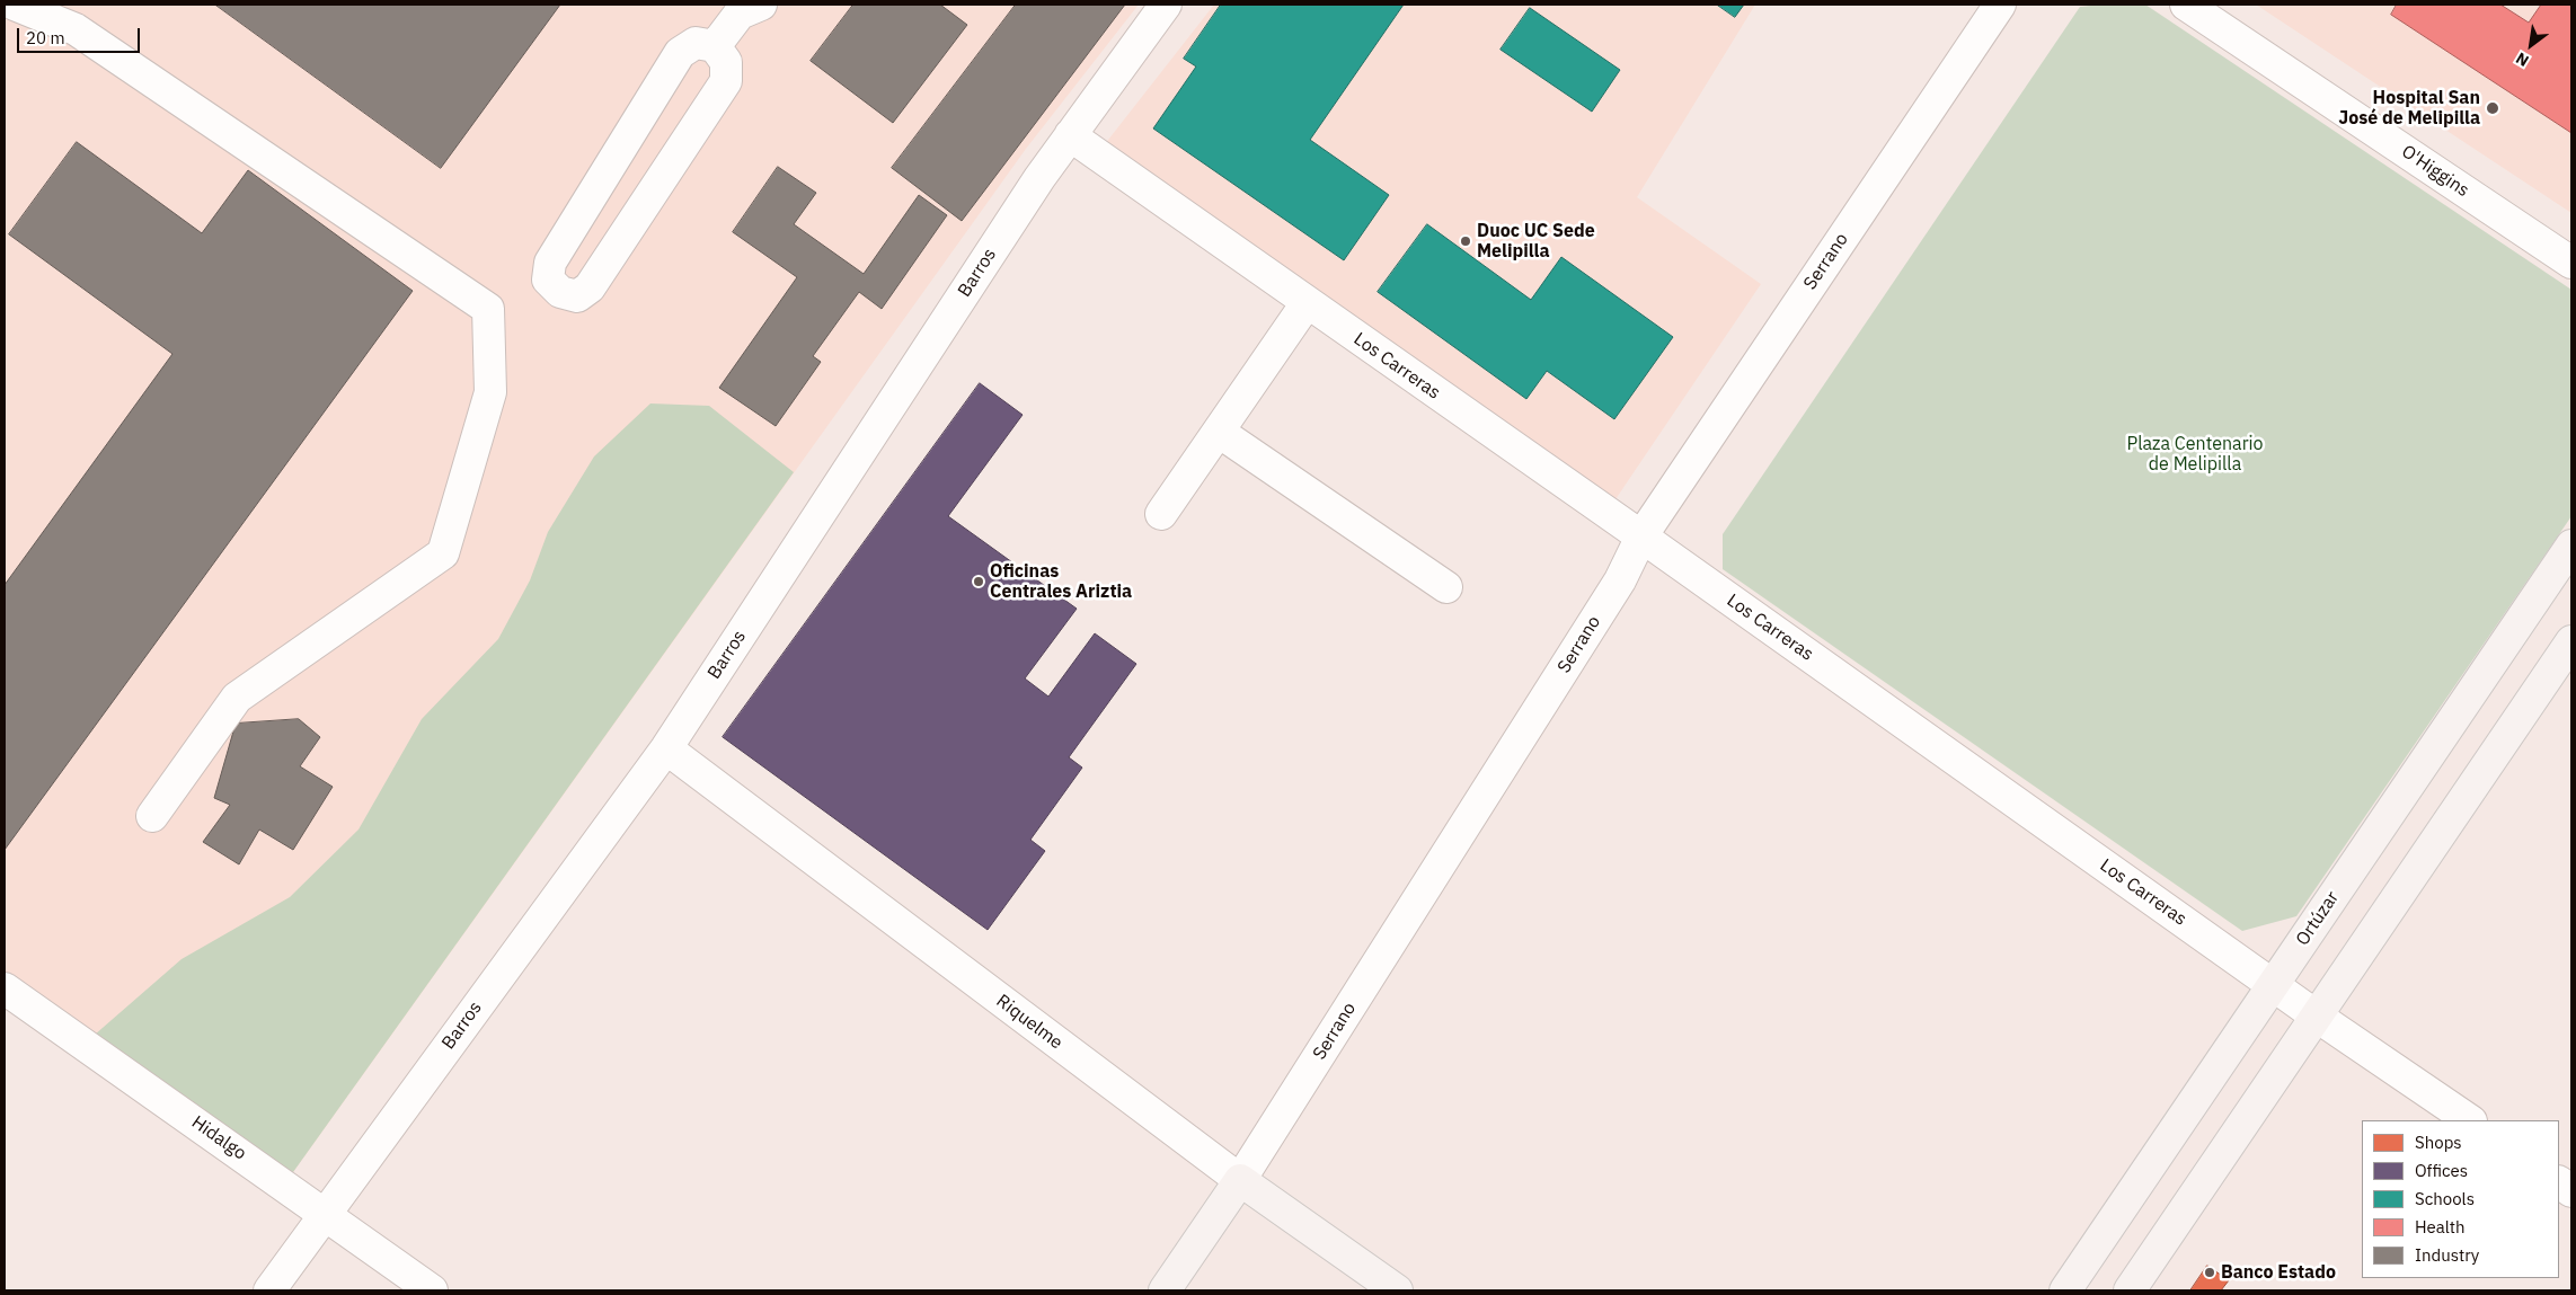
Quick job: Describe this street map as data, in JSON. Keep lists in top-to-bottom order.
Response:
{
  "streets": {
    "main road": ["Serrano", "Ortúzar", "Riquelme"],
    "street": [
      "O'Higgins",
      "Barros",
      "Los Carreras",
      "Hidalgo"
    ]
  },
  "crossings": [
    ["Serrano", "Los Carreras"],
    ["Serrano", "Riquelme"],
    ["Barros", "Los Carreras"],
    ["Barros", "Riquelme"],
    ["Barros", "Hidalgo"],
    ["Los Carreras", "Ortúzar"]
  ],
  "parks": ["Plaza Centenario de Melipilla"],
  "places": [
    "Hospital San José de Melipilla",
    "Duoc UC Sede Melipilla",
    "Oficinas Centrales Ariztia",
    "Banco Estado"
  ],
  "legend": [
    "Shops",
    "Offices",
    "Schools",
    "Health",
    "Industry"
  ],
  "scale_bar": "20 m",
  "north": "bottom left"
}
